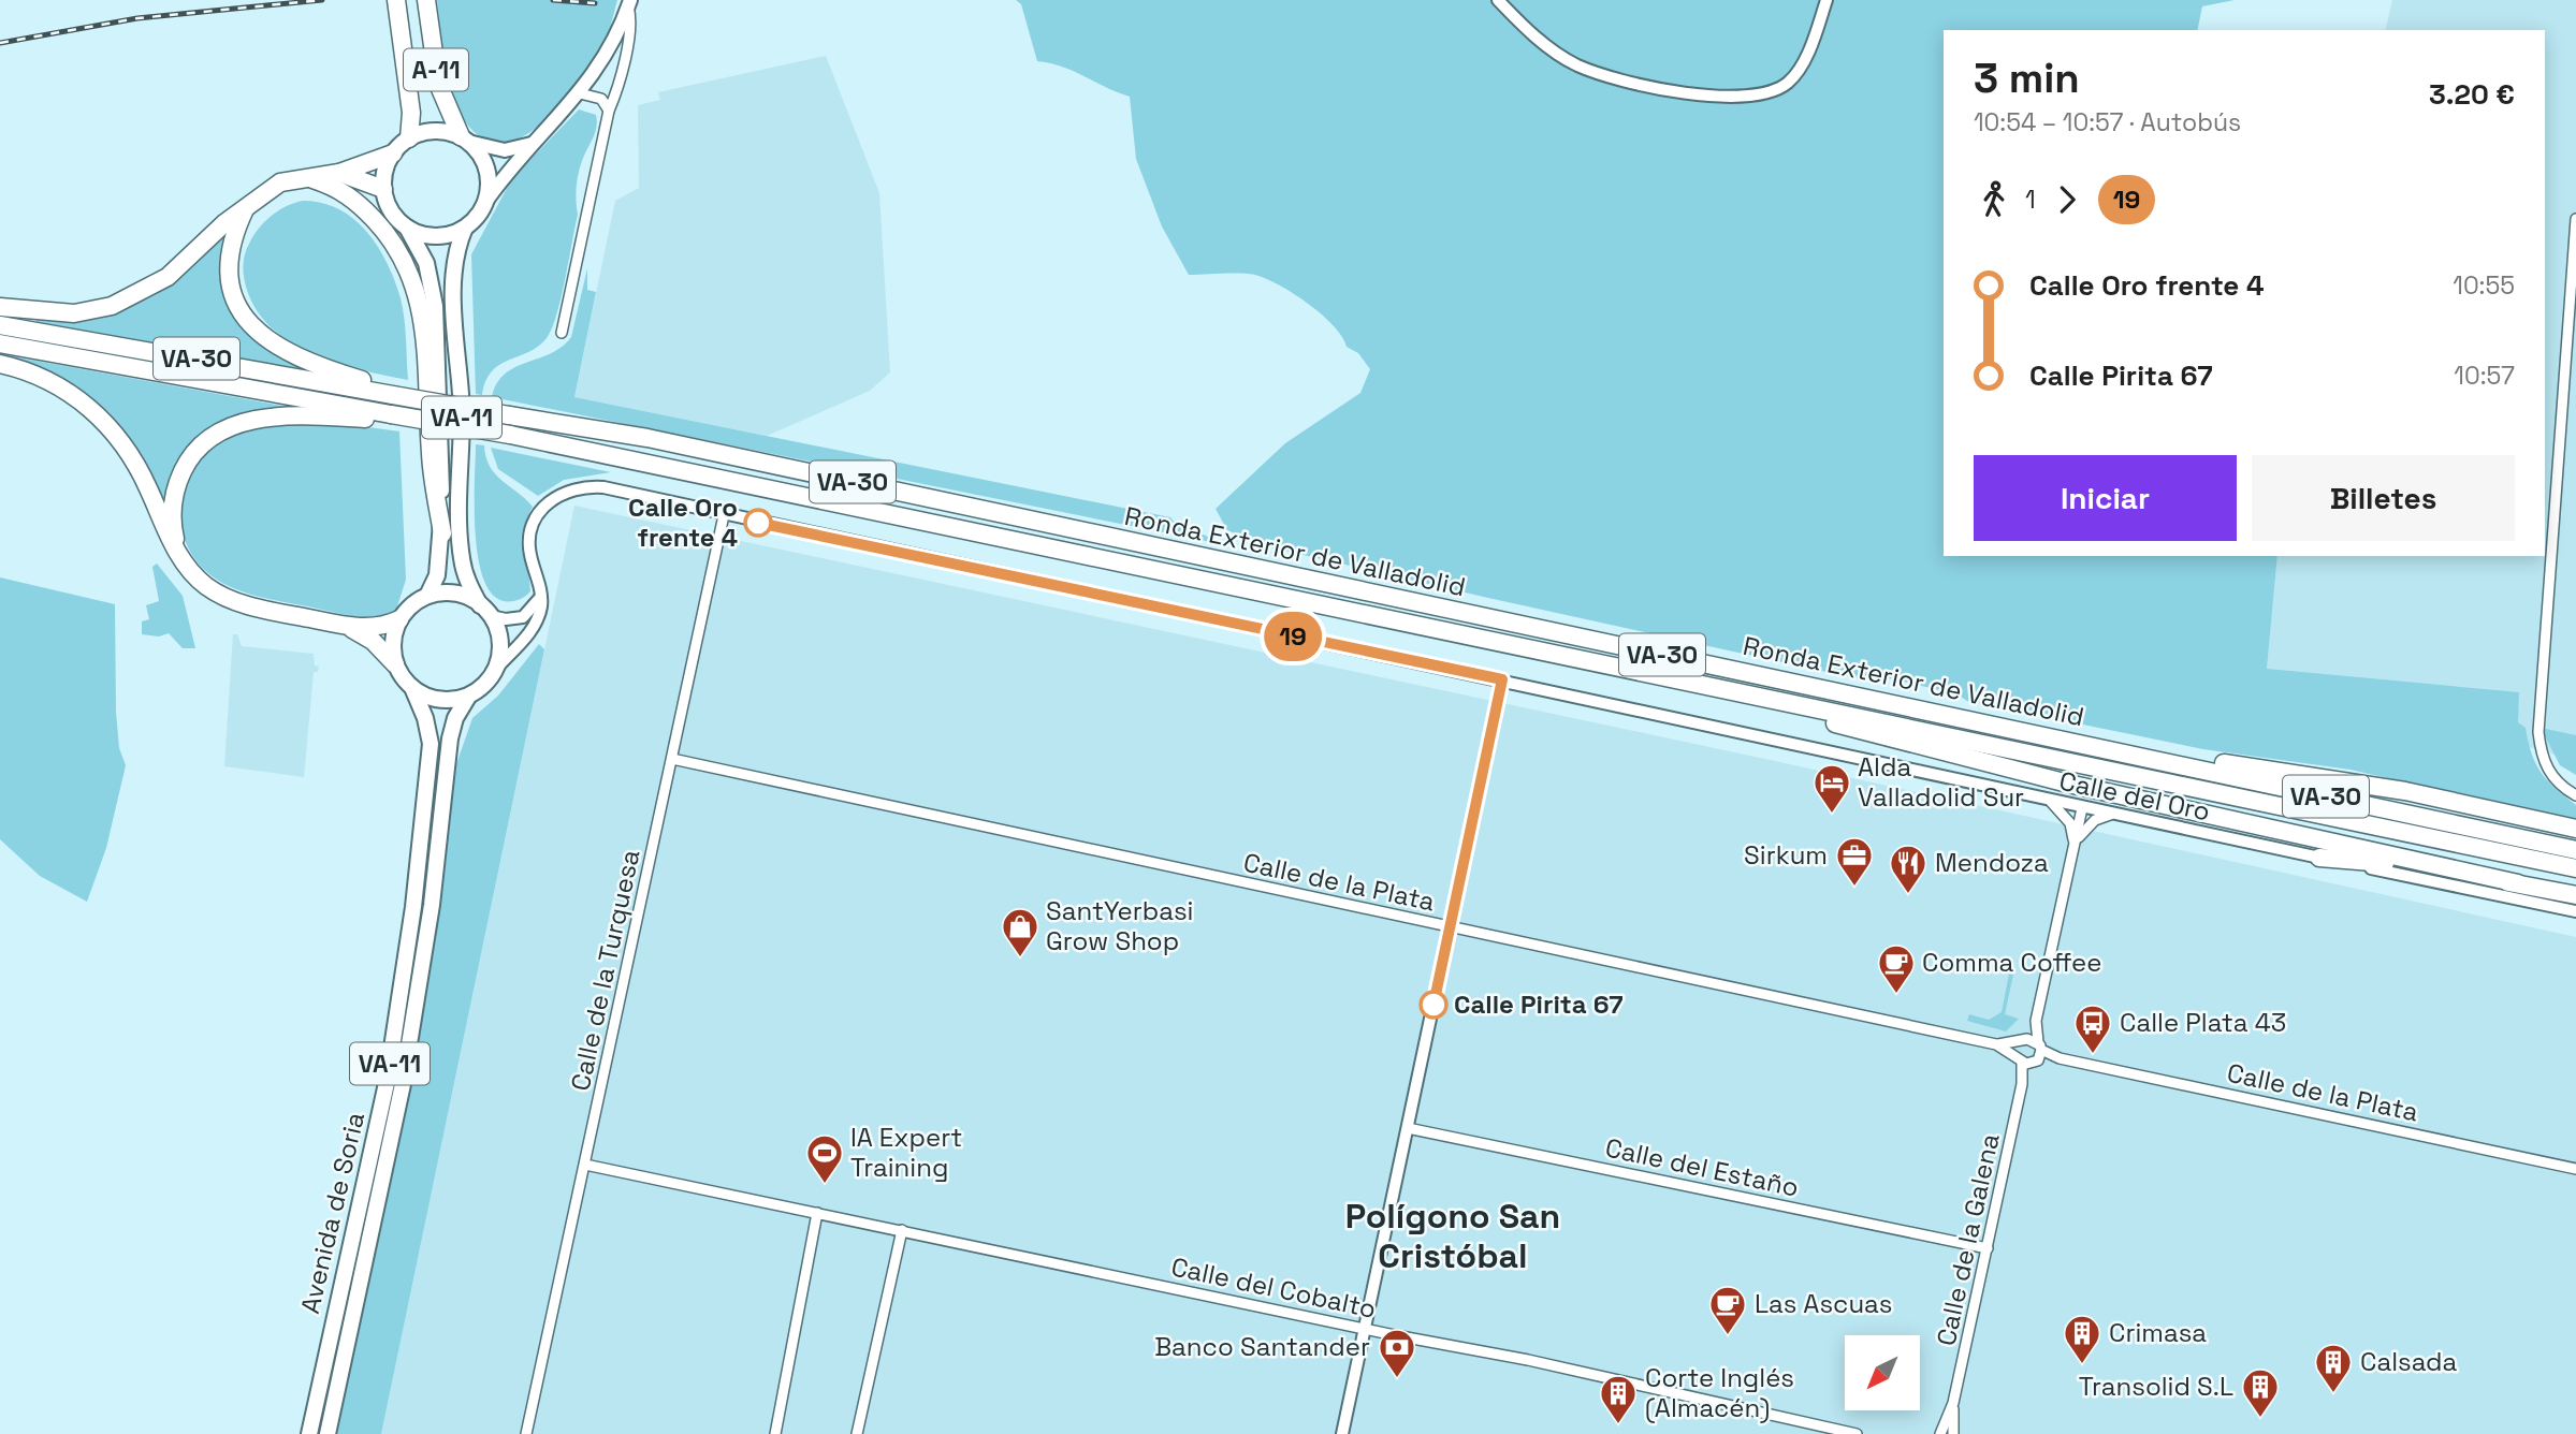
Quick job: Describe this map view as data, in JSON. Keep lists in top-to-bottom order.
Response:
{
  "streets": {
    "highway": [
      "A-11",
      "VA-30",
      "VA-11",
      "Ronda Exterior de Valladolid",
      "Avenida de Soria"
    ],
    "street": [
      "Calle del Oro",
      "Calle de la Plata",
      "Calle de la Turquesa",
      "Calle del Estaño",
      "Calle de la Galena",
      "Calle del Cobalto"
    ]
  },
  "crossings": [
    ["A-11", "VA-11"],
    ["VA-11", "Avenida de Soria"],
    ["Calle del Oro", "Calle de la Turquesa"],
    ["Calle de la Plata", "Calle de la Turquesa"],
    ["Calle de la Plata", "Calle de la Galena"],
    ["Calle de la Turquesa", "Calle del Cobalto"],
    ["Calle del Estaño", "Calle de la Galena"]
  ],
  "districts": ["Polígono San Cristóbal"],
  "places": {
    "other": ["Calle Oro frente 4", "Calle Pirita 67"],
    "hotel": ["Alda Valladolid Sur"],
    "office": ["Sirkum"],
    "restaurant": ["Mendoza"],
    "shop": ["SantYerbasi Grow Shop"],
    "cafe": ["Comma Coffee", "Las Ascuas"],
    "bus stop": ["Calle Plata 43"],
    "sports": ["IA Expert Training"],
    "building": [
      "Crimasa",
      "Calsada",
      "Transolid S.L",
      "Corte Inglés (Almacén)"
    ],
    "bank": ["Banco Santander"]
  },
  "lines": ["bus line 19"],
  "north": "bottom left",
  "page": {
    "on_map": "19",
    "heading": ["3 min", "10:54 – 10:57 · Autobús", "3.20 €"],
    "legs": ["1", "19"],
    "list": [
      {
        "name": "Calle Oro frente 4",
        "value": "10:55"
      },
      {
        "name": "Calle Pirita 67",
        "value": "10:57"
      }
    ],
    "buttons": ["Iniciar", "Billetes"]
  }
}
